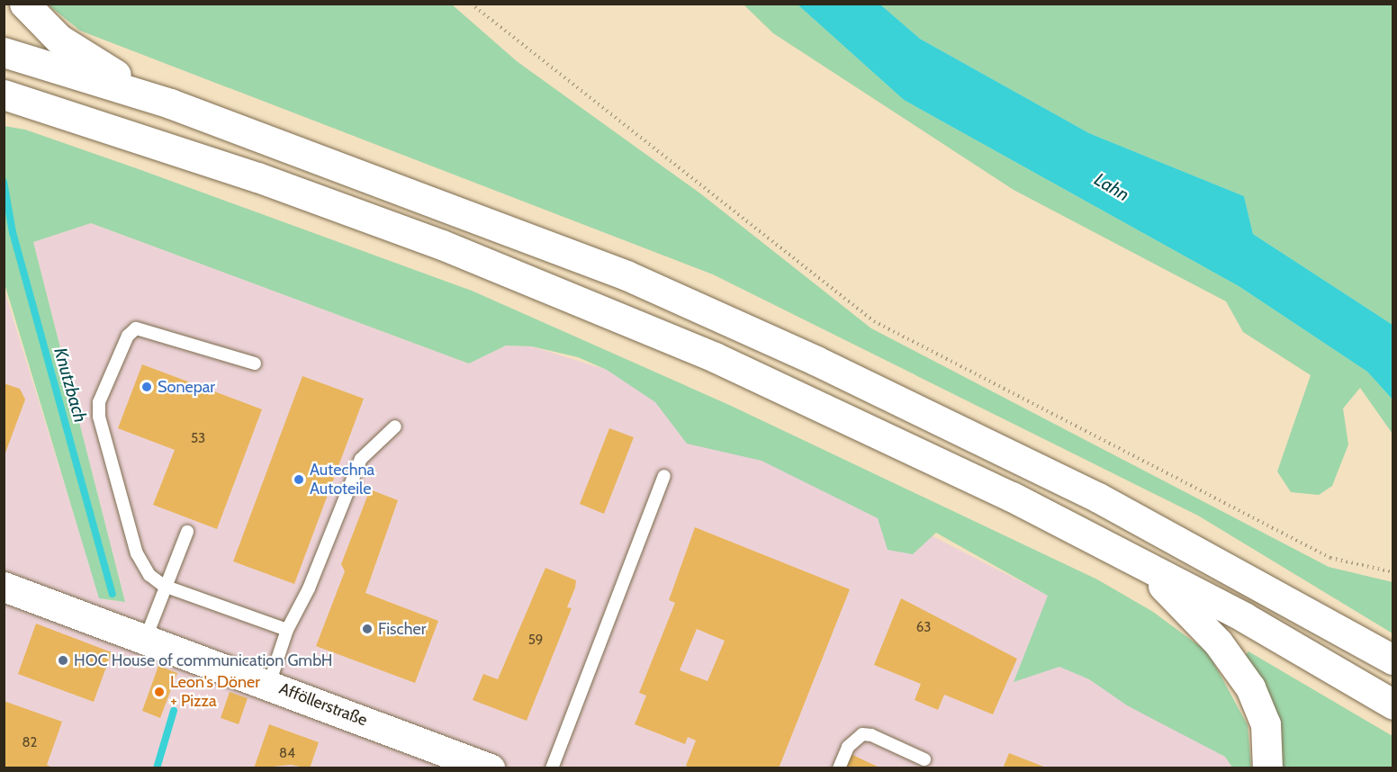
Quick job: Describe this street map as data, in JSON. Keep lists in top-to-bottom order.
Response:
{
  "streets": {
    "main road": ["Afföllerstraße"]
  },
  "water": ["Lahn", "Knutzbach"],
  "places": [
    "Sonepar",
    "Autechna Autoteile",
    "Fischer",
    "HOC House of communication GmbH",
    "Leon's Döner + Pizza"
  ],
  "house_numbers": [
    "53",
    "63",
    "59",
    "82",
    "84"
  ]
}
